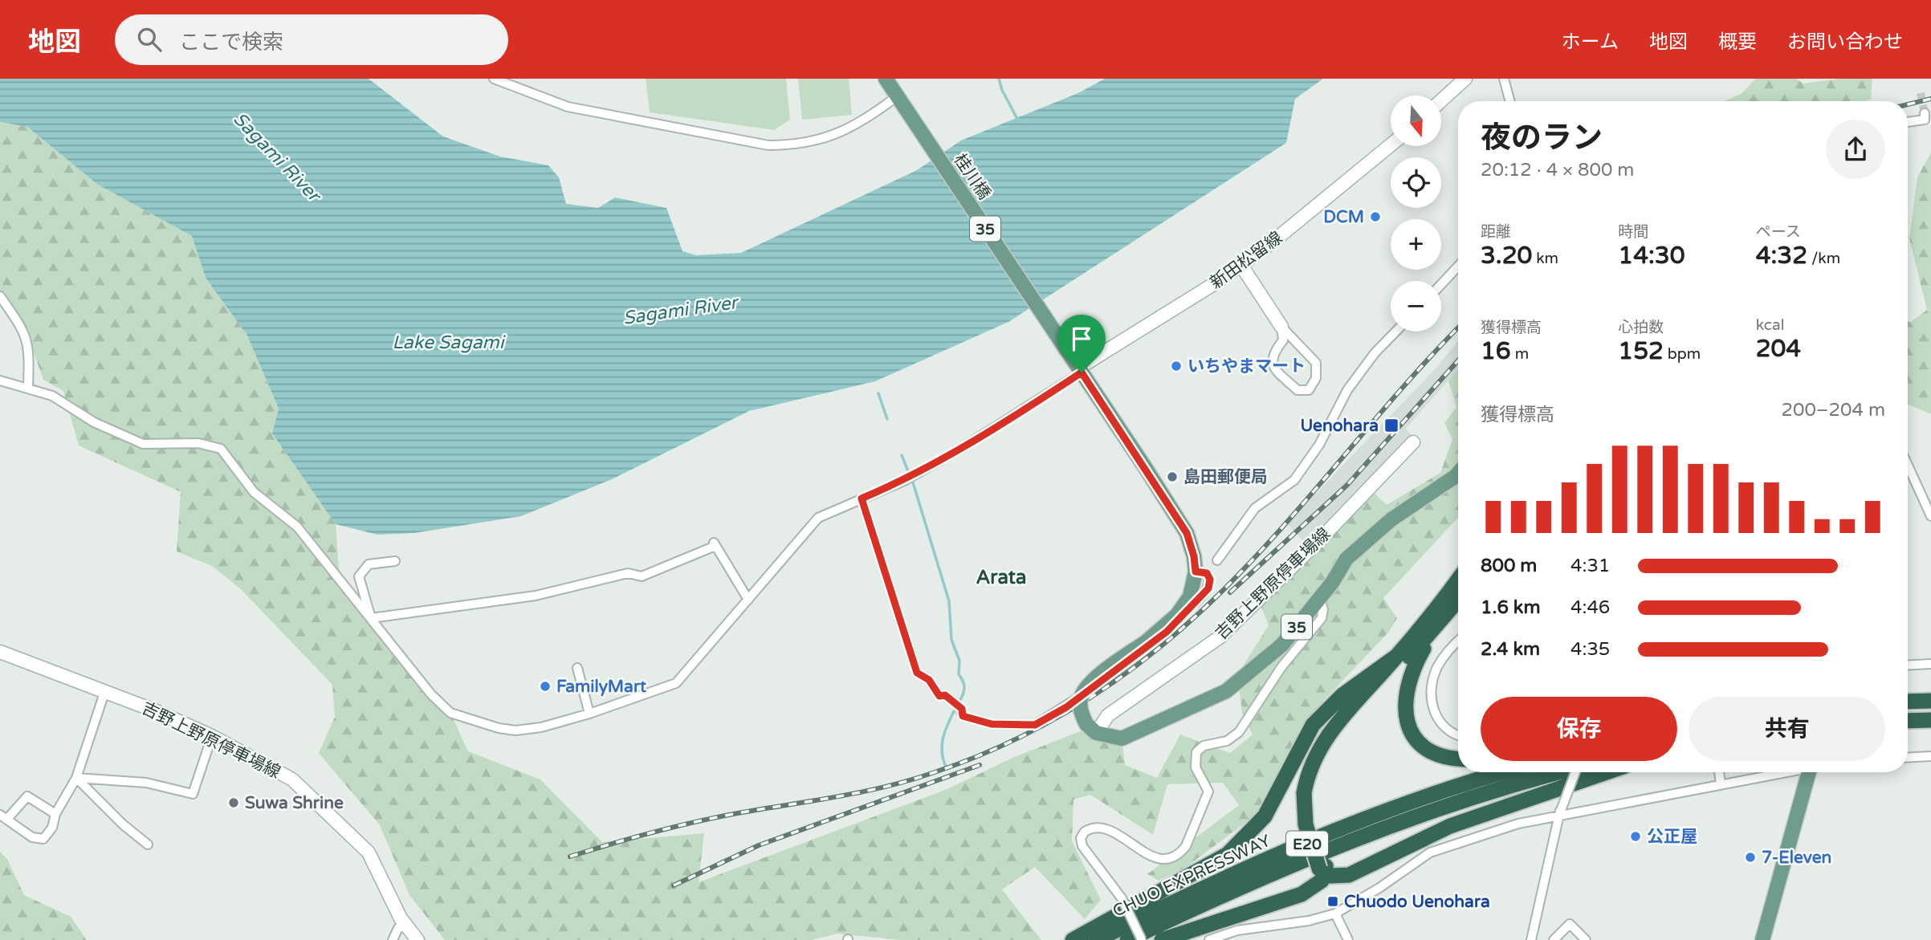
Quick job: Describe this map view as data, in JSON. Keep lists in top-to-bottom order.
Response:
{
  "streets": {
    "highway": ["E20", "CHUO EXPRESSWAY"],
    "main road": [
      "桂川橋",
      "35",
      "新田松留線",
      "吉野上野原停車場線"
    ]
  },
  "crossings": [
    ["桂川橋", "35"],
    ["桂川橋", "新田松留線"],
    ["35", "新田松留線"],
    ["35", "吉野上野原停車場線"]
  ],
  "districts": ["Arata"],
  "water": ["Sagami River", "Lake Sagami"],
  "places": {
    "other": [
      "DCM",
      "いちやまマート",
      "島田郵便局",
      "FamilyMart",
      "Suwa Shrine",
      "公正屋",
      "7-Eleven"
    ],
    "transit": ["Uenohara", "Chuodo Uenohara"]
  },
  "north": "bottom",
  "page": {
    "header": "地図",
    "search": "ここで検索",
    "nav": [
      "ホーム",
      "地図",
      "概要",
      "お問い合わせ"
    ],
    "map_buttons": ["+", "−"],
    "heading": ["夜のラン", "20:12 · 4 × 800 m"],
    "stats": [
      ["距離", "3.20 km"],
      ["時間", "14:30"],
      ["ペース", "4:32 /km"],
      ["獲得標高", "16 m"],
      ["心拍数", "152 bpm"],
      ["kcal", "204"]
    ],
    "chart": ["獲得標高", "200–204 m"],
    "list": [
      {
        "name": "800 m",
        "note": "4:31"
      },
      {
        "name": "1.6 km",
        "note": "4:46"
      },
      {
        "name": "2.4 km",
        "note": "4:35"
      }
    ],
    "buttons": ["保存", "共有"]
  }
}
